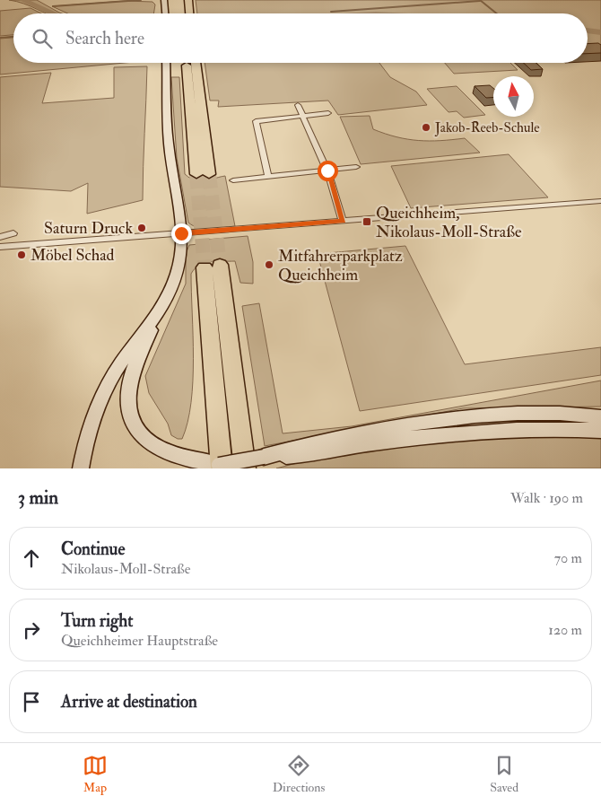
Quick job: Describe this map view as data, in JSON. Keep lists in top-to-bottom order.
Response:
{
  "places": {
    "other": [
      "Jakob-Reeb-Schule",
      "Saturn Druck",
      "Möbel Schad",
      "Mitfahrerparkplatz Queichheim"
    ],
    "transit": ["Queichheim, Nikolaus-Moll-Straße"]
  },
  "north": "top",
  "page": {
    "search": "Search here",
    "heading": ["3 min", "Walk · 190 m"],
    "list": [
      ["Continue", "Nikolaus-Moll-Straße", "70 m"],
      ["Turn right", "Queichheimer Hauptstraße", "120 m"],
      "Arrive at destination"
    ],
    "nav": ["Map", "Directions", "Saved"]
  }
}
